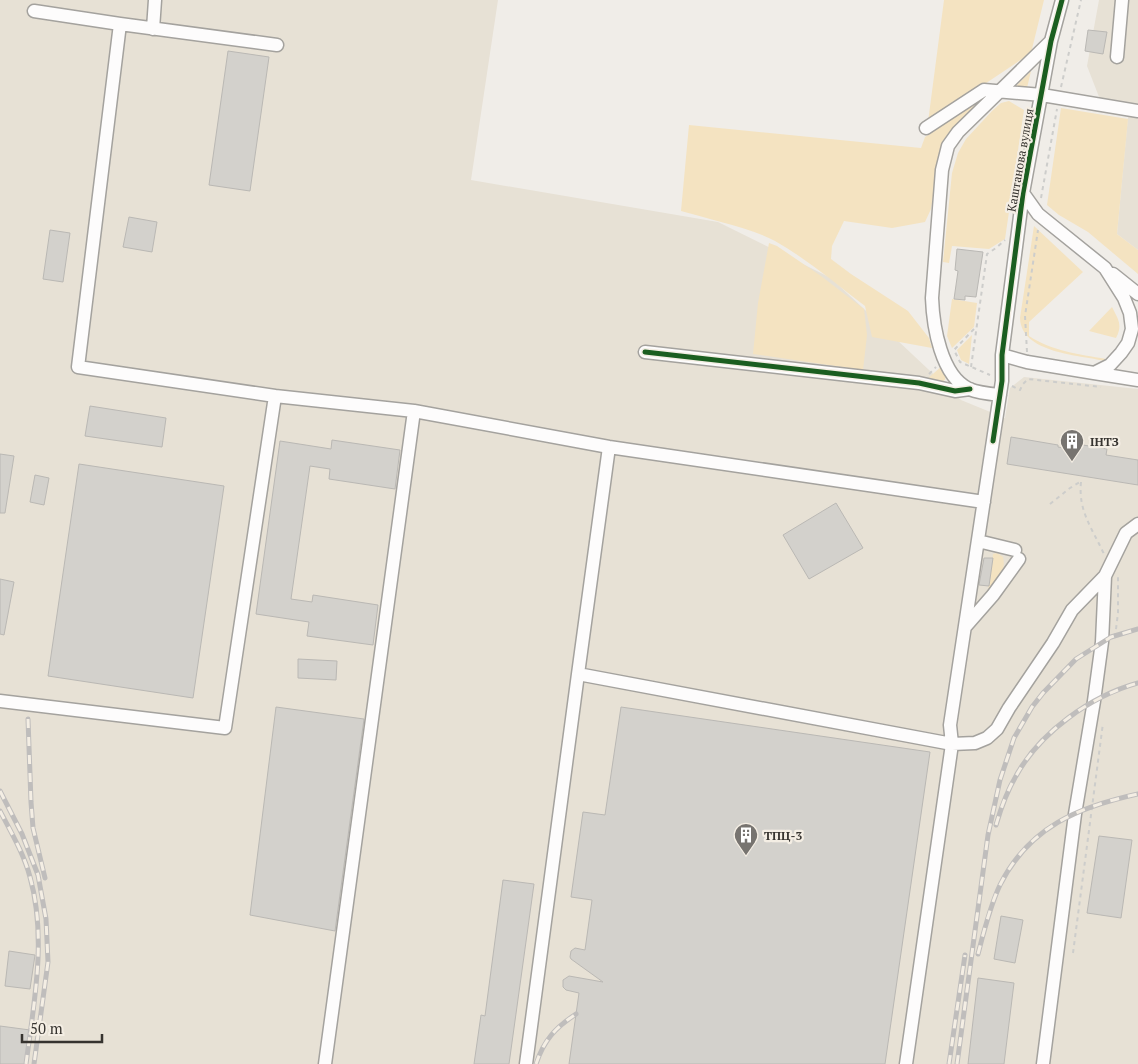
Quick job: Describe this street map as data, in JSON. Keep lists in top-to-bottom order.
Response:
{
  "streets": {
    "street": ["Каштанова вулиця"]
  },
  "places": {
    "building": ["ІНТЗ", "ТПЦ-3"]
  },
  "scale_bar": "50 m"
}
